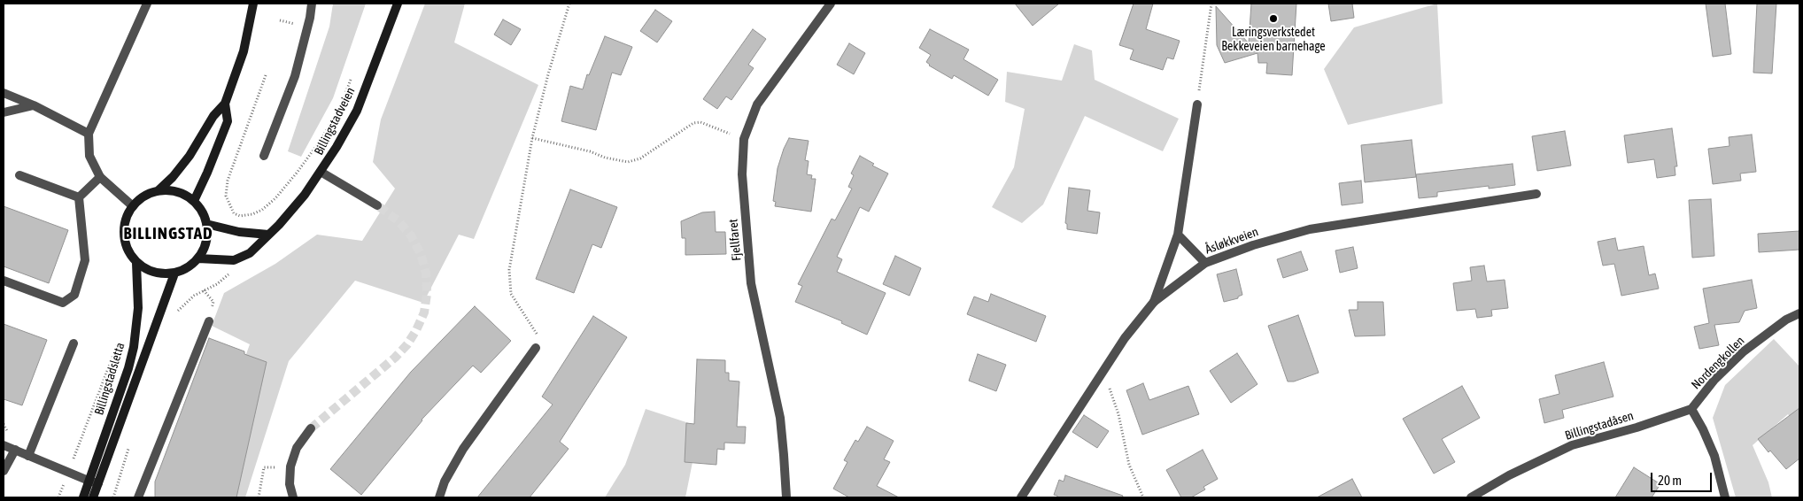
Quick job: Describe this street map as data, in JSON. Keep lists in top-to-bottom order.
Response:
{
  "streets": {
    "main road": ["Billingstadveien", "Billingstadsletta"],
    "street": [
      "Fjellfaret",
      "Åsløkkveien",
      "Nordengkollen",
      "Billingstadåsen"
    ]
  },
  "crossings": [
    ["Billingstadveien", "Billingstadsletta"],
    ["Nordengkollen", "Billingstadåsen"]
  ],
  "districts": ["BILLINGSTAD"],
  "places": ["Læringsverkstedet Bekkeveien barnehage"],
  "scale_bar": "20 m"
}
